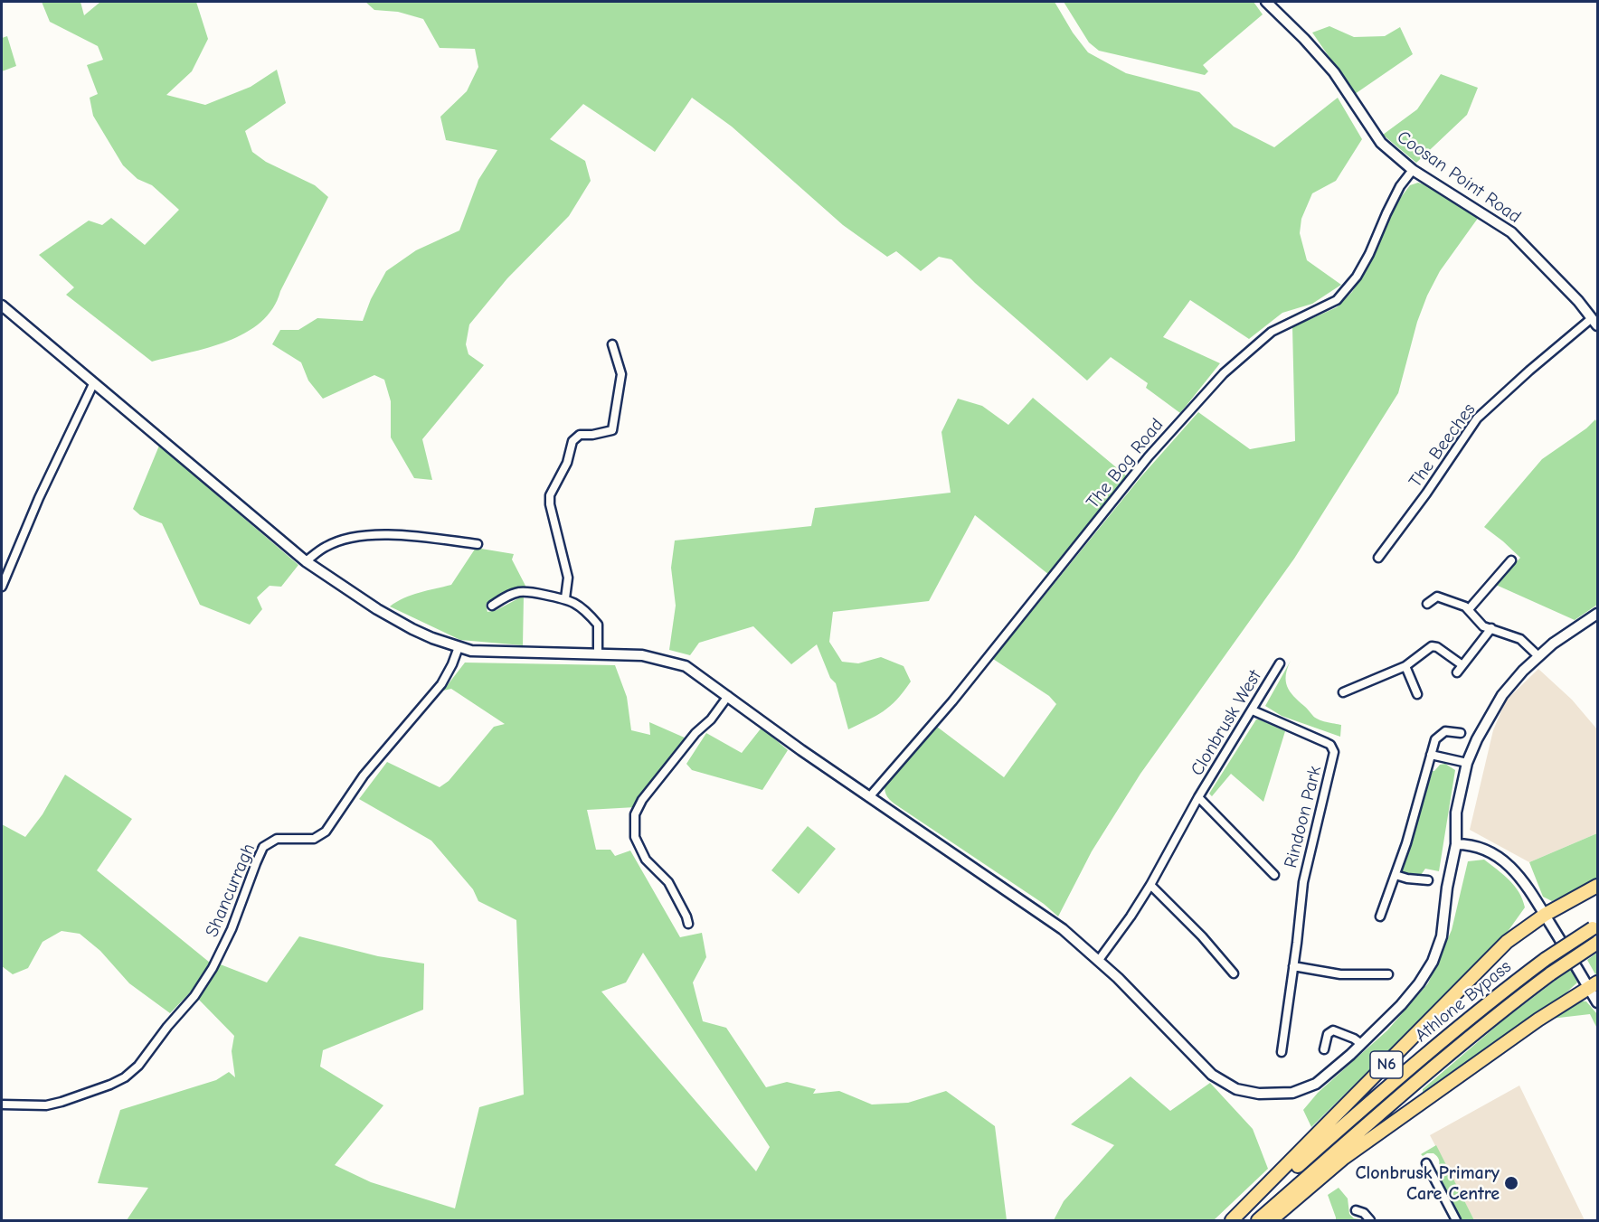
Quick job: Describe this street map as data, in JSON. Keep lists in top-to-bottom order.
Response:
{
  "streets": {
    "highway": ["Athlone Bypass", "N6"],
    "street": [
      "Coosan Point Road",
      "The Beeches",
      "The Bog Road",
      "Clonbrusk West",
      "Rindoon Park",
      "Shancurragh"
    ]
  },
  "crossings": [
    ["Coosan Point Road", "The Beeches"],
    ["Coosan Point Road", "The Bog Road"],
    ["Clonbrusk West", "Rindoon Park"],
    ["Athlone Bypass", "N6"]
  ],
  "places": ["Clonbrusk Primary Care Centre"]
}
